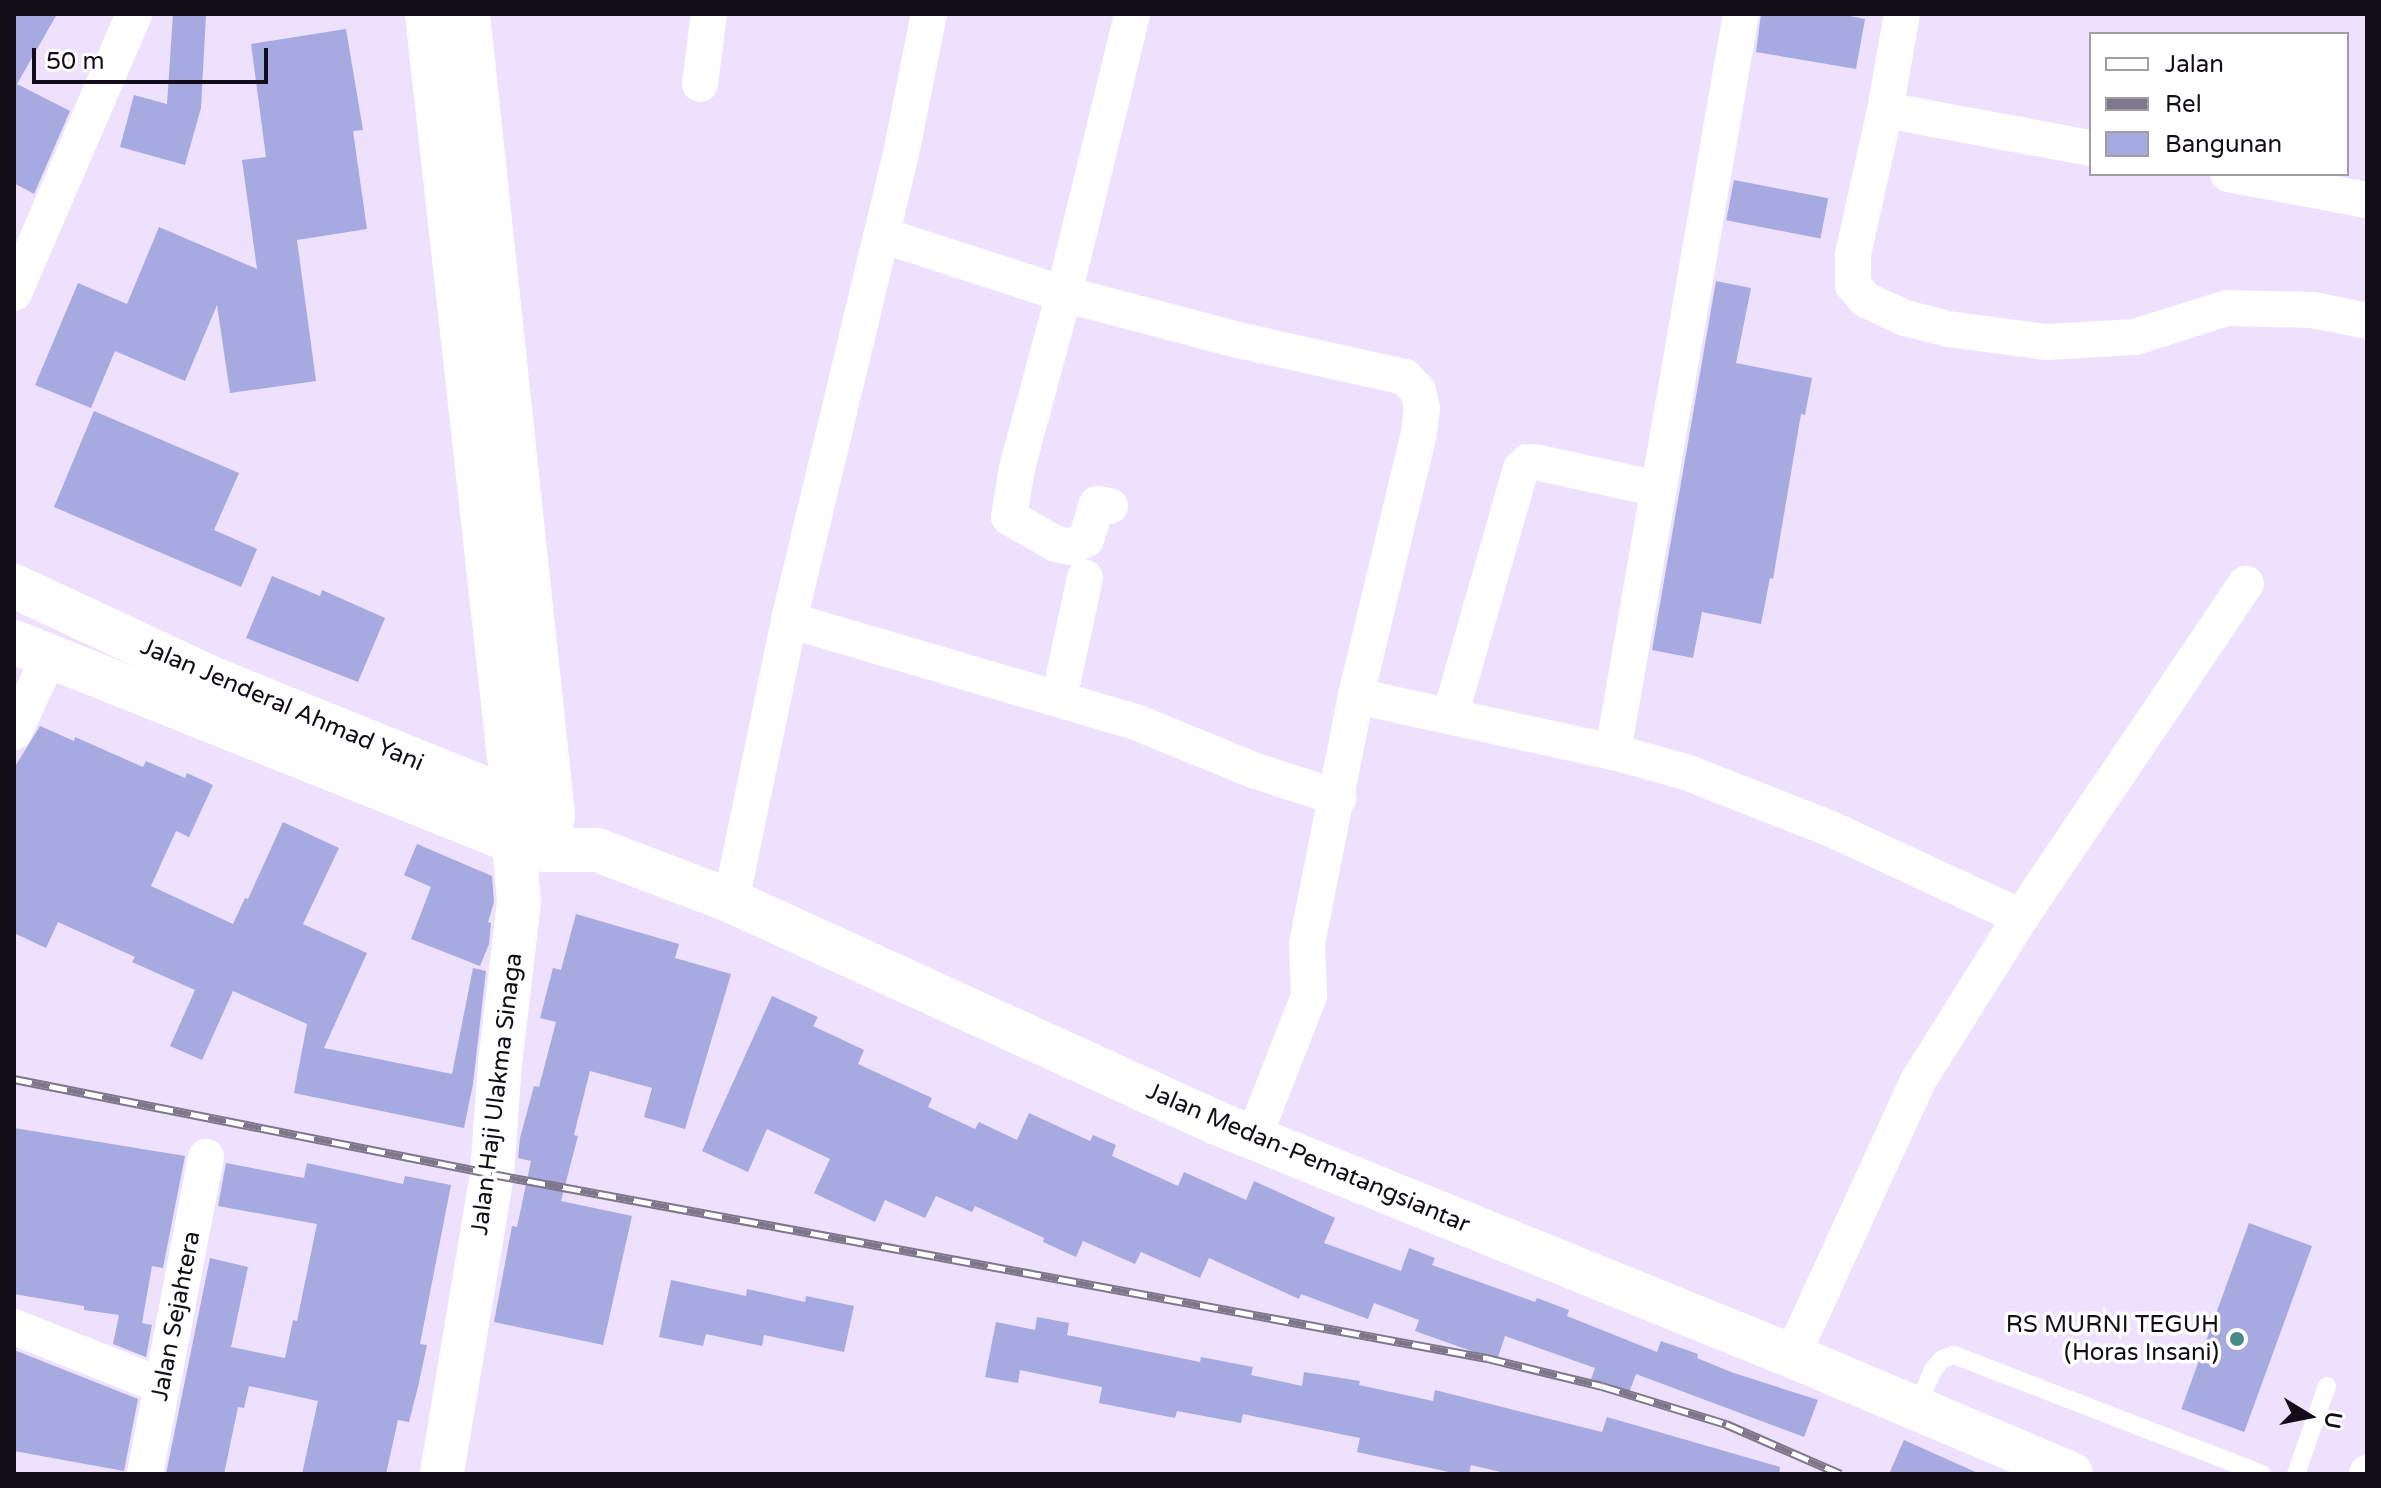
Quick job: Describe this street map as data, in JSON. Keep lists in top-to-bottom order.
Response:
{
  "streets": {
    "main road": ["Jalan Jenderal Ahmad Yani", "Jalan Haji Ulakma Sinaga", "Jalan Medan-Pematangsiantar"],
    "street": ["Jalan Sejahtera"]
  },
  "crossings": [
    ["Jalan Jenderal Ahmad Yani", "Jalan Haji Ulakma Sinaga"],
    ["Jalan Jenderal Ahmad Yani", "Jalan Medan-Pematangsiantar"],
    ["Jalan Haji Ulakma Sinaga", "Jalan Medan-Pematangsiantar"]
  ],
  "places": ["RS MURNI TEGUH (Horas Insani)"],
  "legend": ["Jalan", "Rel", "Bangunan"],
  "scale_bar": "50 m",
  "north": "right"
}
